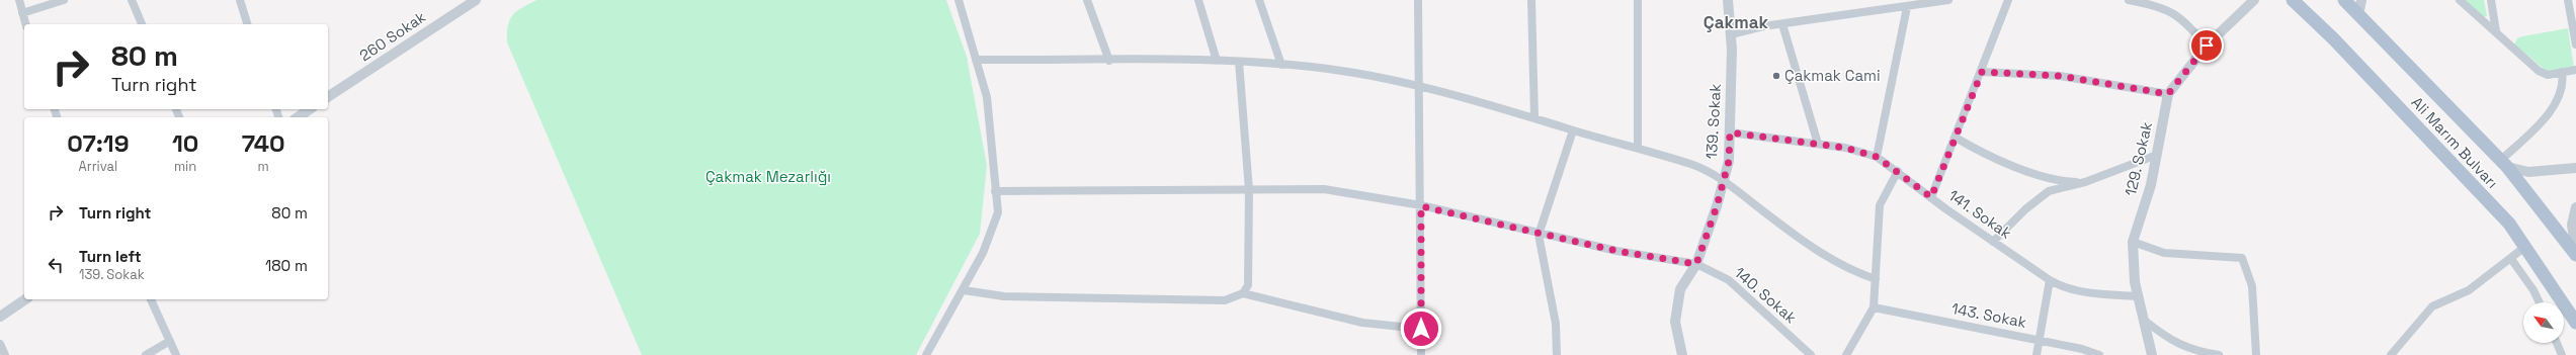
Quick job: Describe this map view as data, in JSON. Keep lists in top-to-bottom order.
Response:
{
  "streets": {
    "main road": ["Ali Marım Bulvarı"],
    "street": [
      "260 Sokak",
      "139. Sokak",
      "129. Sokak",
      "141. Sokak",
      "140. Sokak",
      "143. Sokak"
    ]
  },
  "crossings": [
    ["139. Sokak", "141. Sokak"],
    ["139. Sokak", "140. Sokak"],
    ["129. Sokak", "141. Sokak"]
  ],
  "districts": ["Çakmak"],
  "parks": ["Çakmak Mezarlığı"],
  "places": ["Çakmak Cami"],
  "north": "top left",
  "page": {
    "turn": ["80 m", "Turn right"],
    "eta": [
      "07:19",
      "Arrival",
      "10",
      "min",
      "740",
      "m"
    ],
    "list": [
      {
        "name": "Turn right",
        "value": "80 m"
      },
      {
        "name": "Turn left",
        "note": "139. Sokak",
        "value": "180 m"
      }
    ]
  }
}
